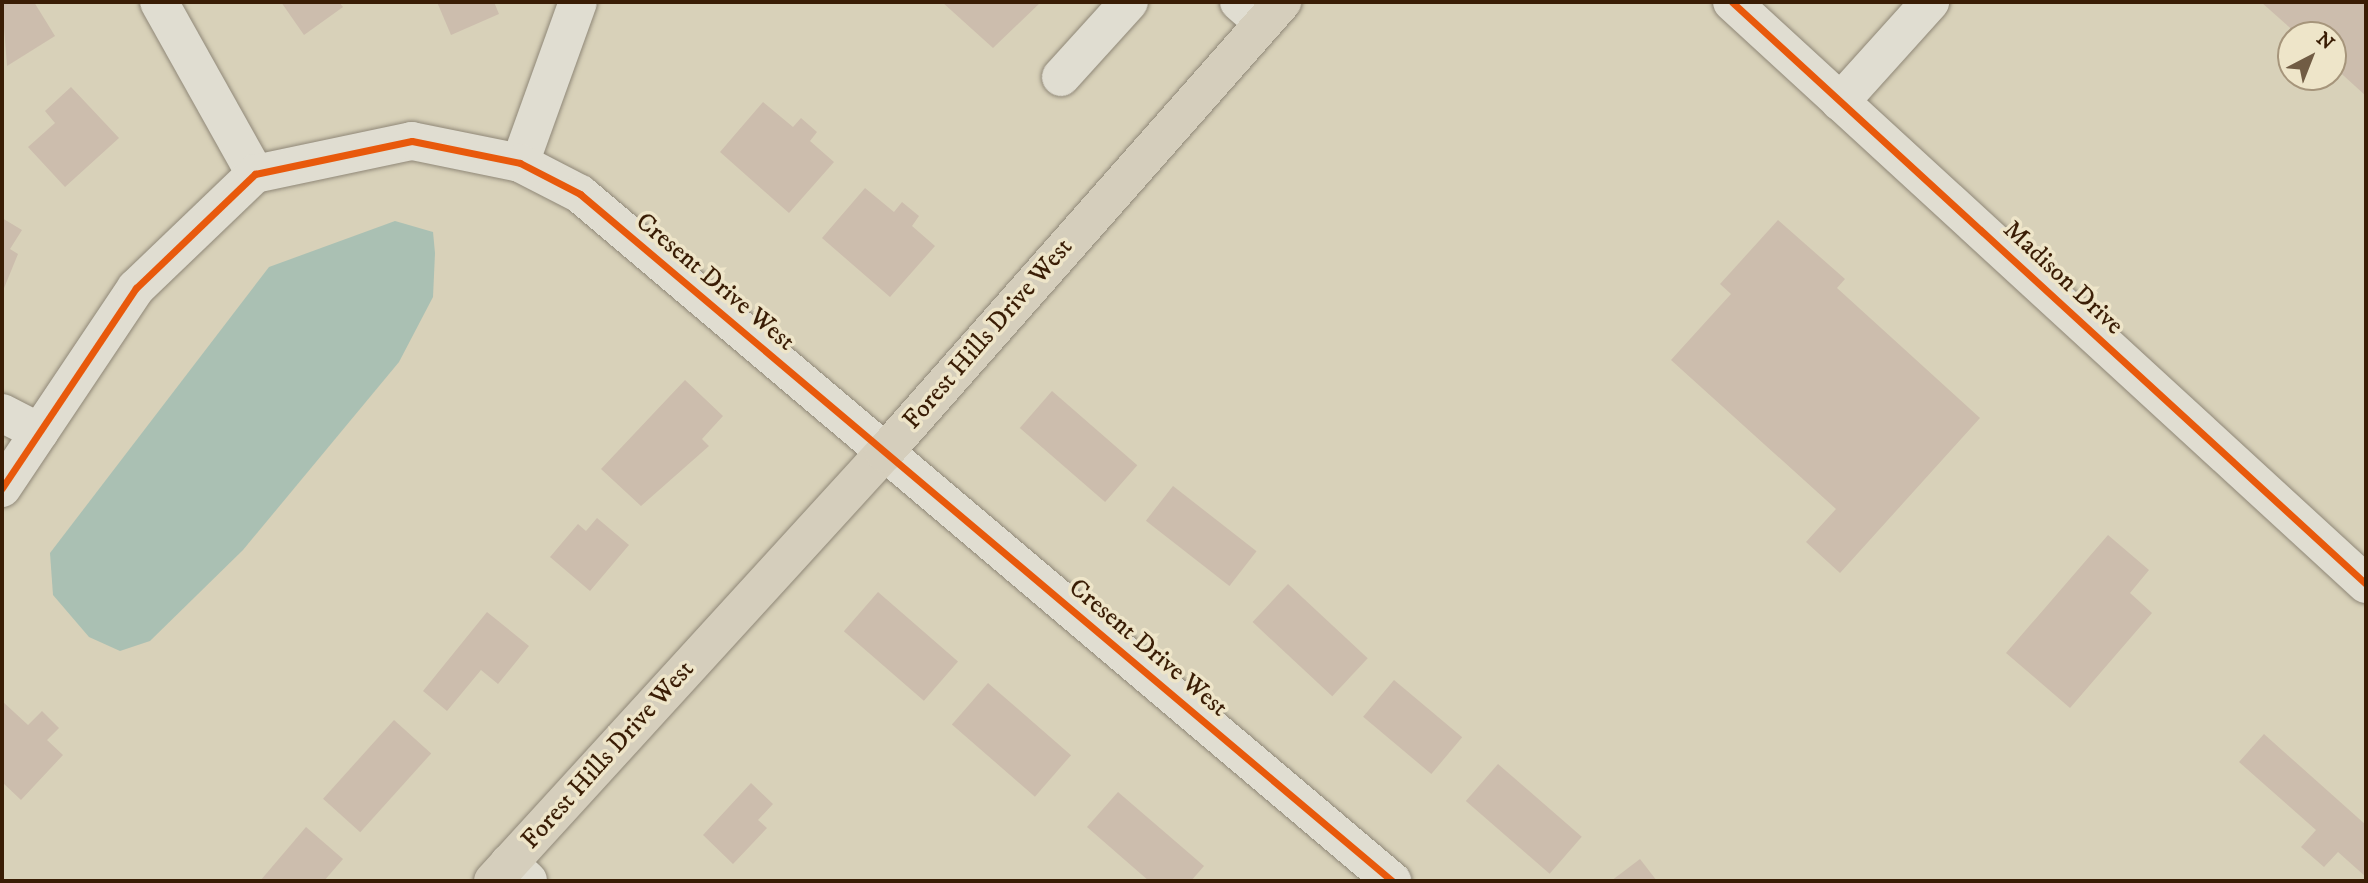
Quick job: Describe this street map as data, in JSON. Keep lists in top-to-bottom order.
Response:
{
  "streets": {
    "main road": ["Forest Hills Drive West"],
    "street": ["Madison Drive", "Cresent Drive West"]
  },
  "crossings": [
    ["Cresent Drive West", "Forest Hills Drive West"]
  ],
  "north": "top right"
}
